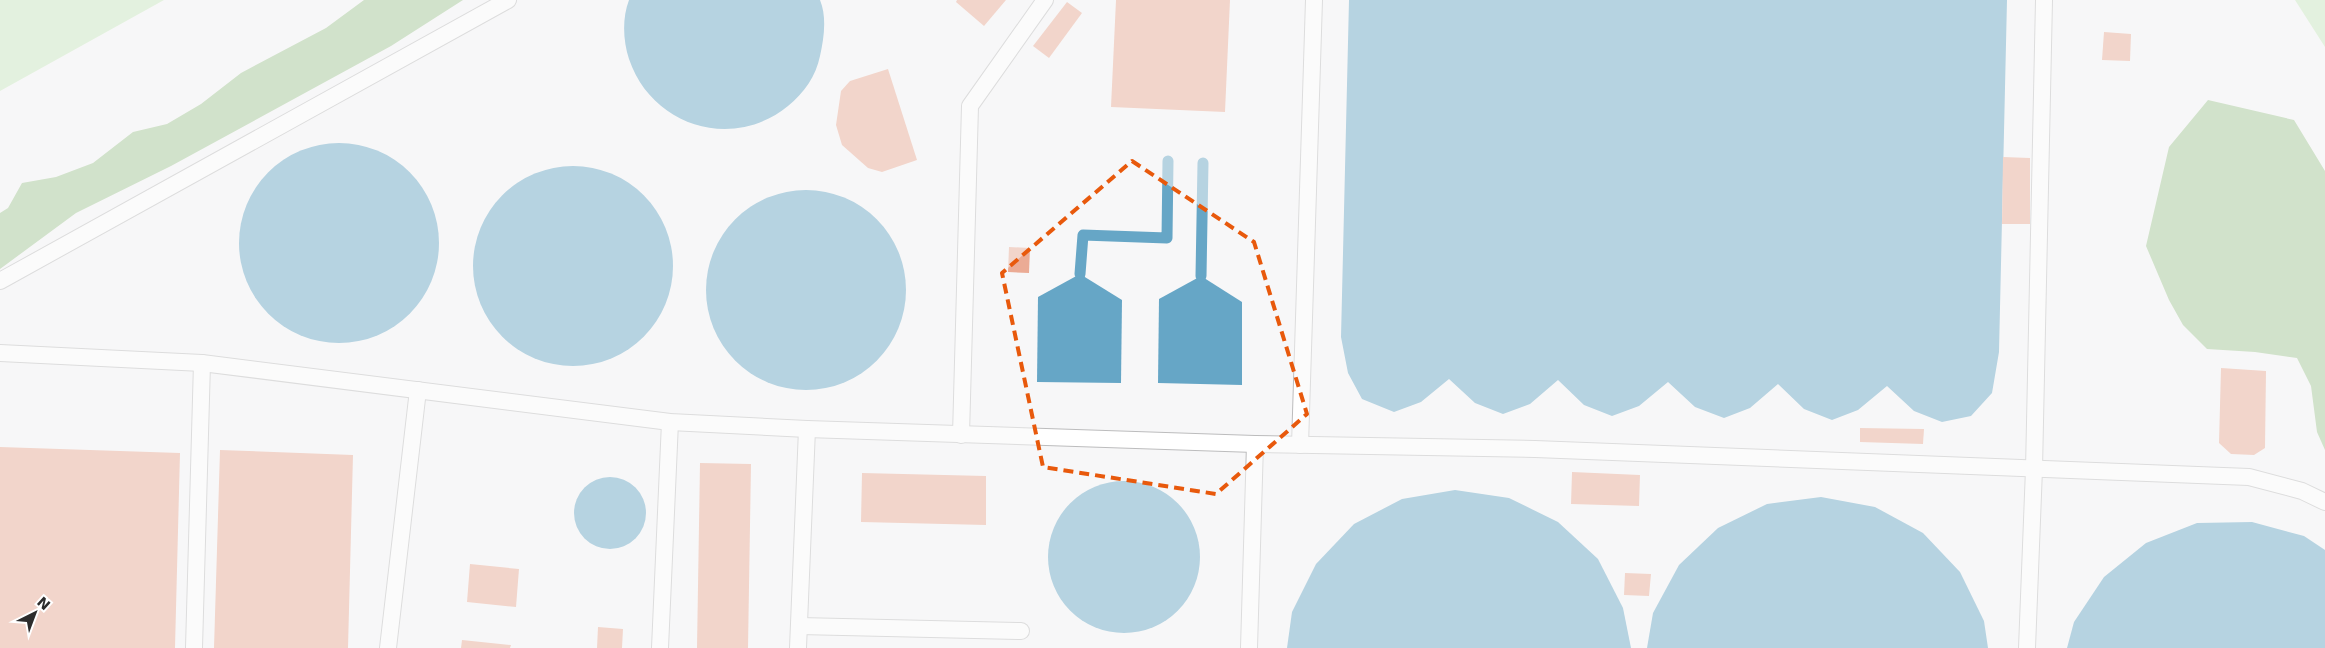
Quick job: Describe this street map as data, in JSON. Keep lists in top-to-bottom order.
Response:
{
  "north": "top right"
}
